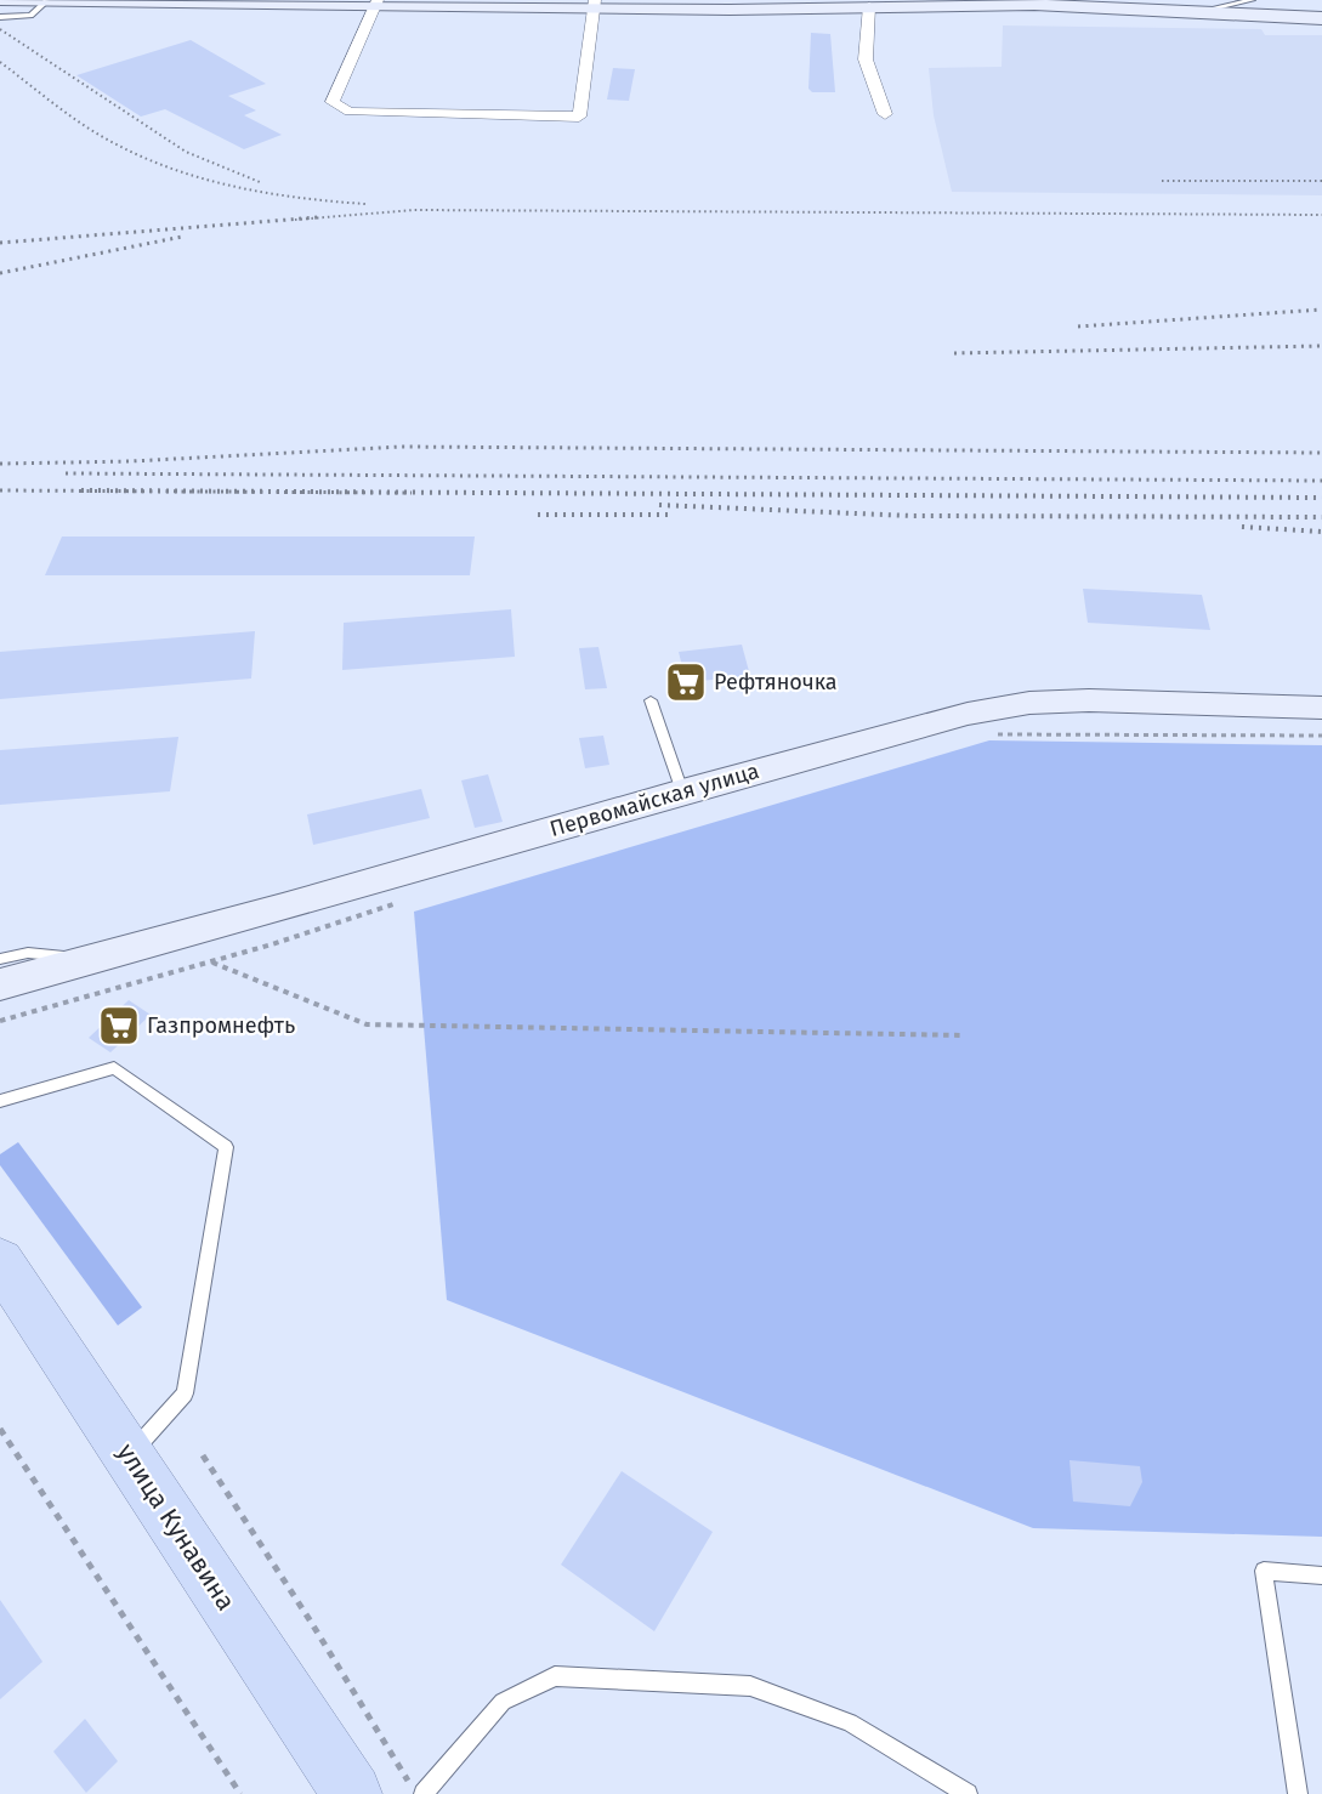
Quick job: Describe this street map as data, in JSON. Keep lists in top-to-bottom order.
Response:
{
  "streets": {
    "main road": ["Первомайская улица", "улица Кунавина"]
  },
  "places": {
    "supermarket": ["Рефтяночка", "Газпромнефть"]
  }
}
